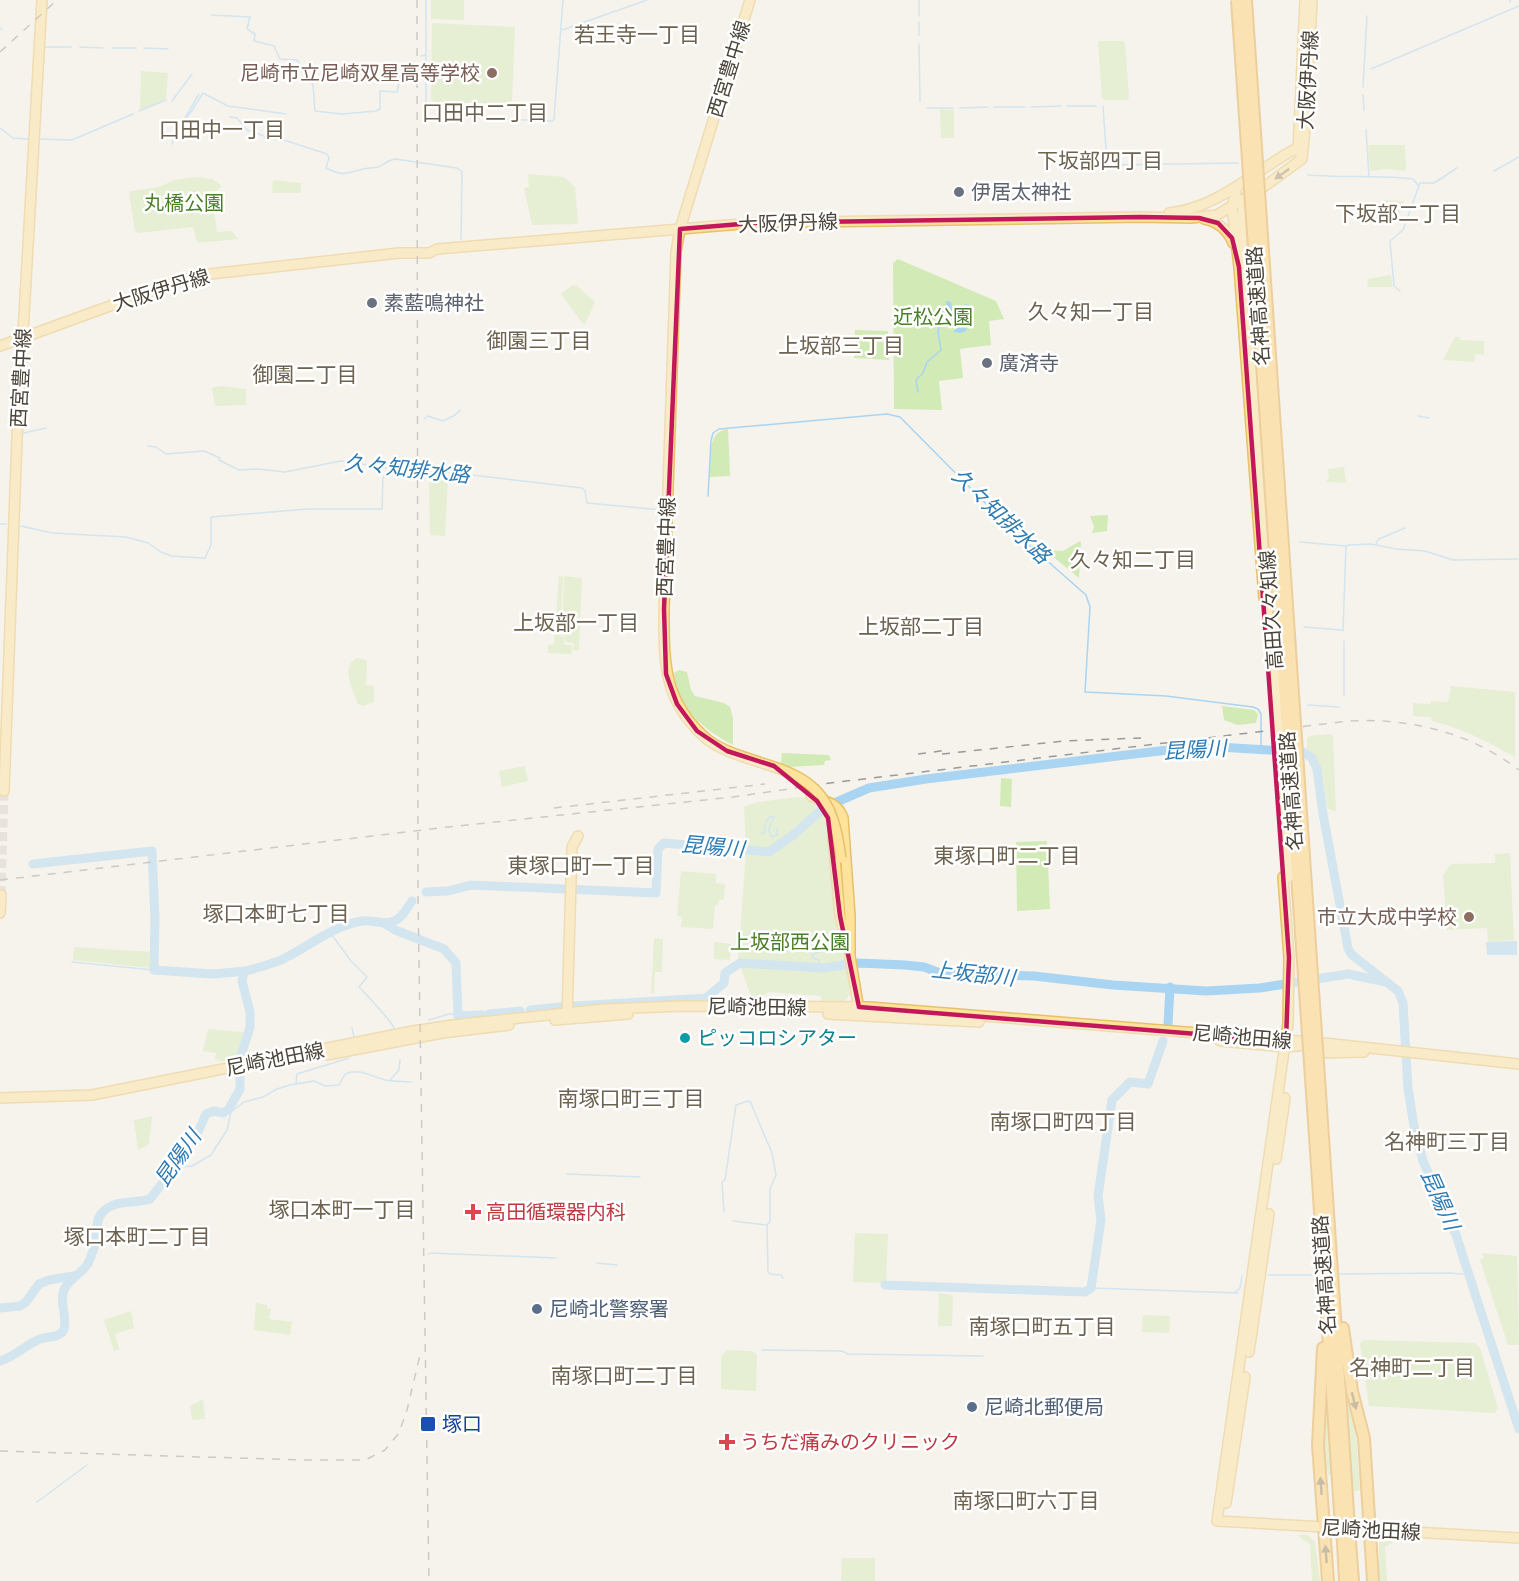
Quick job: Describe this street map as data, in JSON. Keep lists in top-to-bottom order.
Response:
{
  "streets": {
    "highway": ["名神高速道路"],
    "main road": [
      "西宮豊中線",
      "大阪伊丹線",
      "高田久々知線",
      "尼崎池田線"
    ]
  },
  "crossings": [
    ["西宮豊中線", "大阪伊丹線"],
    ["西宮豊中線", "尼崎池田線"],
    ["大阪伊丹線", "高田久々知線"],
    ["高田久々知線", "尼崎池田線"]
  ],
  "districts": [
    "若王寺一丁目",
    "口田中二丁目",
    "口田中一丁目",
    "下坂部四丁目",
    "下坂部二丁目",
    "久々知一丁目",
    "御園三丁目",
    "上坂部三丁目",
    "御園二丁目",
    "久々知二丁目",
    "上坂部一丁目",
    "上坂部二丁目",
    "東塚口町二丁目",
    "東塚口町一丁目",
    "塚口本町七丁目",
    "南塚口町三丁目",
    "南塚口町四丁目",
    "名神町三丁目",
    "塚口本町一丁目",
    "塚口本町二丁目",
    "南塚口町五丁目",
    "名神町二丁目",
    "南塚口町二丁目",
    "南塚口町六丁目"
  ],
  "water": ["久々知排水路", "昆陽川", "上坂部川"],
  "parks": ["丸橋公園", "近松公園", "上坂部西公園"],
  "places": {
    "other": [
      "尼崎市立尼崎双星高等学校",
      "伊居太神社",
      "素藍鳴神社",
      "廣済寺",
      "市立大成中学校",
      "ピッコロシアター",
      "尼崎北警察署",
      "尼崎北郵便局"
    ],
    "health": ["高田循環器内科", "うちだ痛みのクリニック"],
    "transit": ["塚口"]
  }
}
